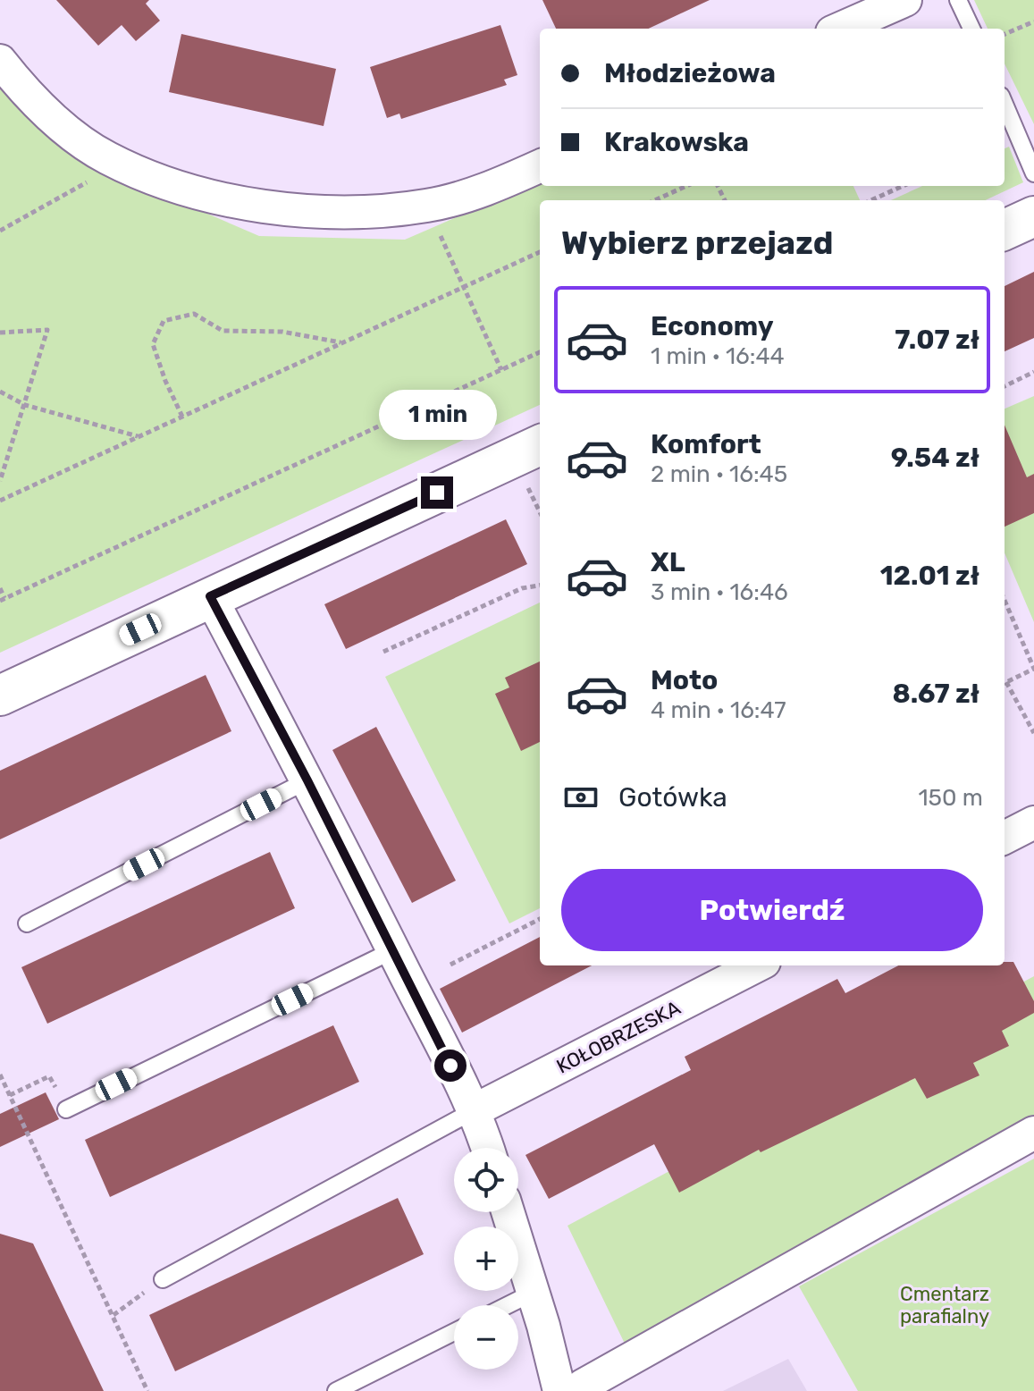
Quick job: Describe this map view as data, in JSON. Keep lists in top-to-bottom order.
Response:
{
  "streets": {
    "street": ["KOŁOBRZESKA"]
  },
  "parks": ["Cmentarz parafialny"],
  "page": {
    "banner": ["Młodzieżowa", "Krakowska"],
    "heading": "Wybierz przejazd",
    "list": [
      {
        "name": "Economy",
        "note": "1 min · 16:44",
        "value": "7.07 zł"
      },
      {
        "name": "Komfort",
        "note": "2 min · 16:45",
        "value": "9.54 zł"
      },
      {
        "name": "XL",
        "note": "3 min · 16:46",
        "value": "12.01 zł"
      },
      {
        "name": "Moto",
        "note": "4 min · 16:47",
        "value": "8.67 zł"
      }
    ],
    "bubble": "1 min",
    "pay": ["Gotówka", "150 m"],
    "buttons": "Potwierdź",
    "map_buttons": ["+", "−"]
  }
}
